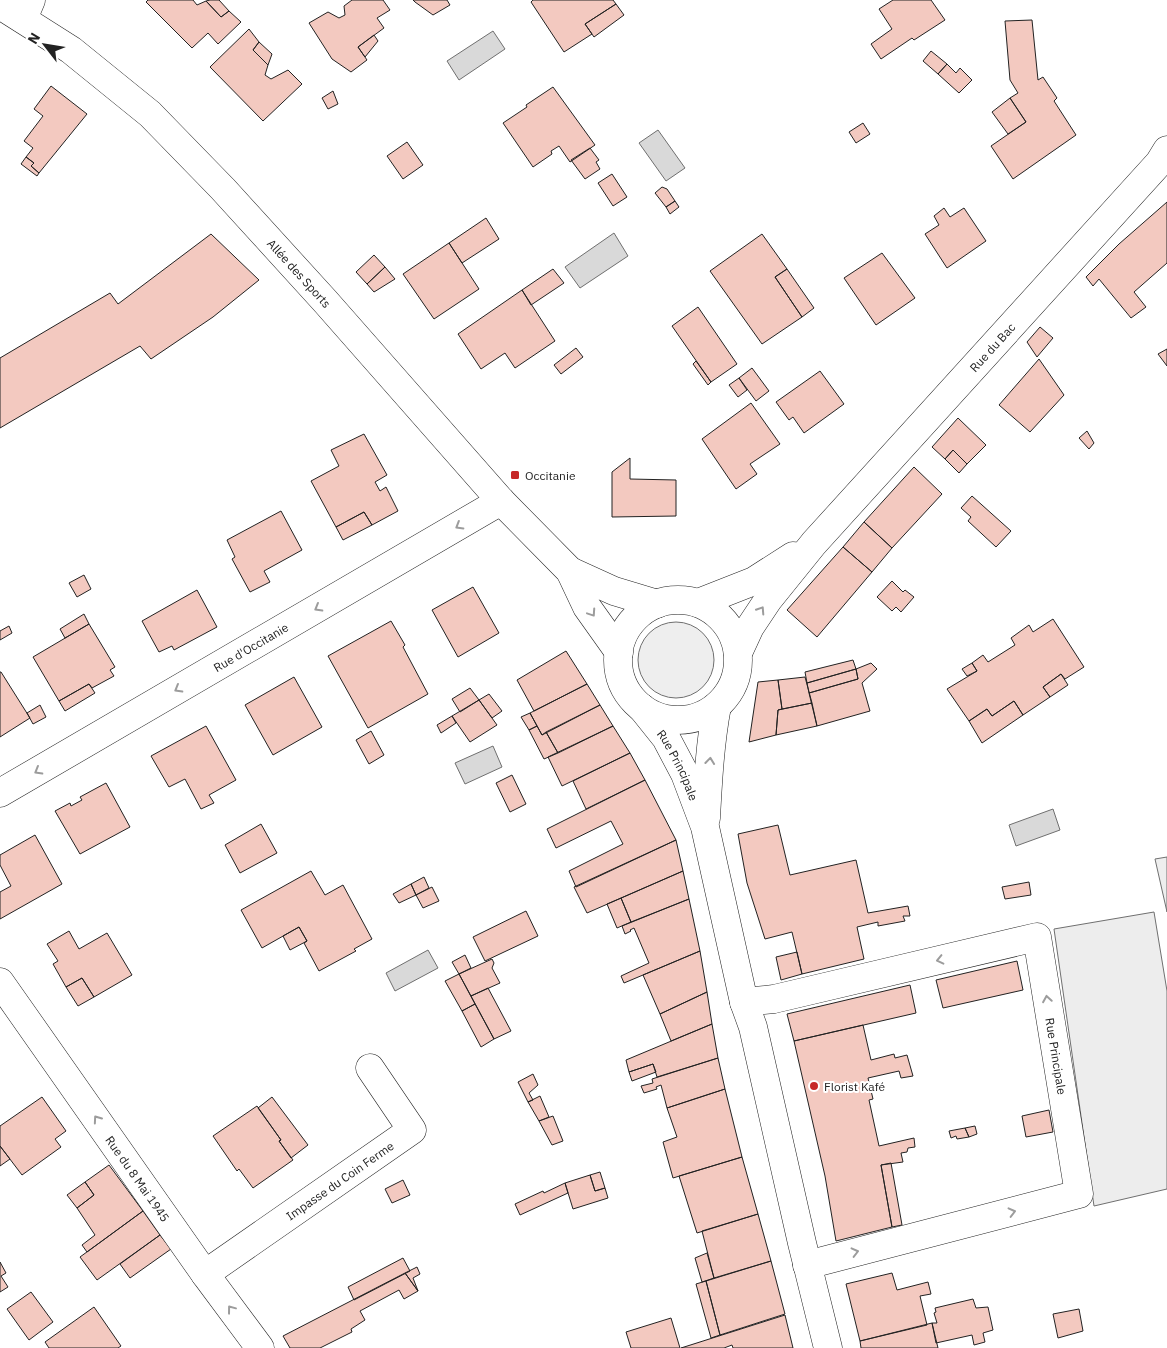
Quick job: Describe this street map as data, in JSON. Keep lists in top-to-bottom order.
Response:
{
  "streets": {
    "street": [
      "Allée des Sports",
      "Rue du Bac",
      "Rue d'Occitanie",
      "Rue Principale",
      "Rue du 8 Mai 1945",
      "Impasse du Coin Ferme"
    ]
  },
  "crossings": [
    ["Allée des Sports", "Rue du Bac"],
    ["Allée des Sports", "Rue d'Occitanie"],
    ["Allée des Sports", "Rue Principale"],
    ["Rue du Bac", "Rue Principale"],
    ["Rue du 8 Mai 1945", "Impasse du Coin Ferme"]
  ],
  "one_way": ["Rue d'Occitanie", "Rue du 8 Mai 1945"],
  "places": {
    "transit": ["Occitanie"],
    "other": ["Florist Kafé"]
  },
  "north": "top left"
}
